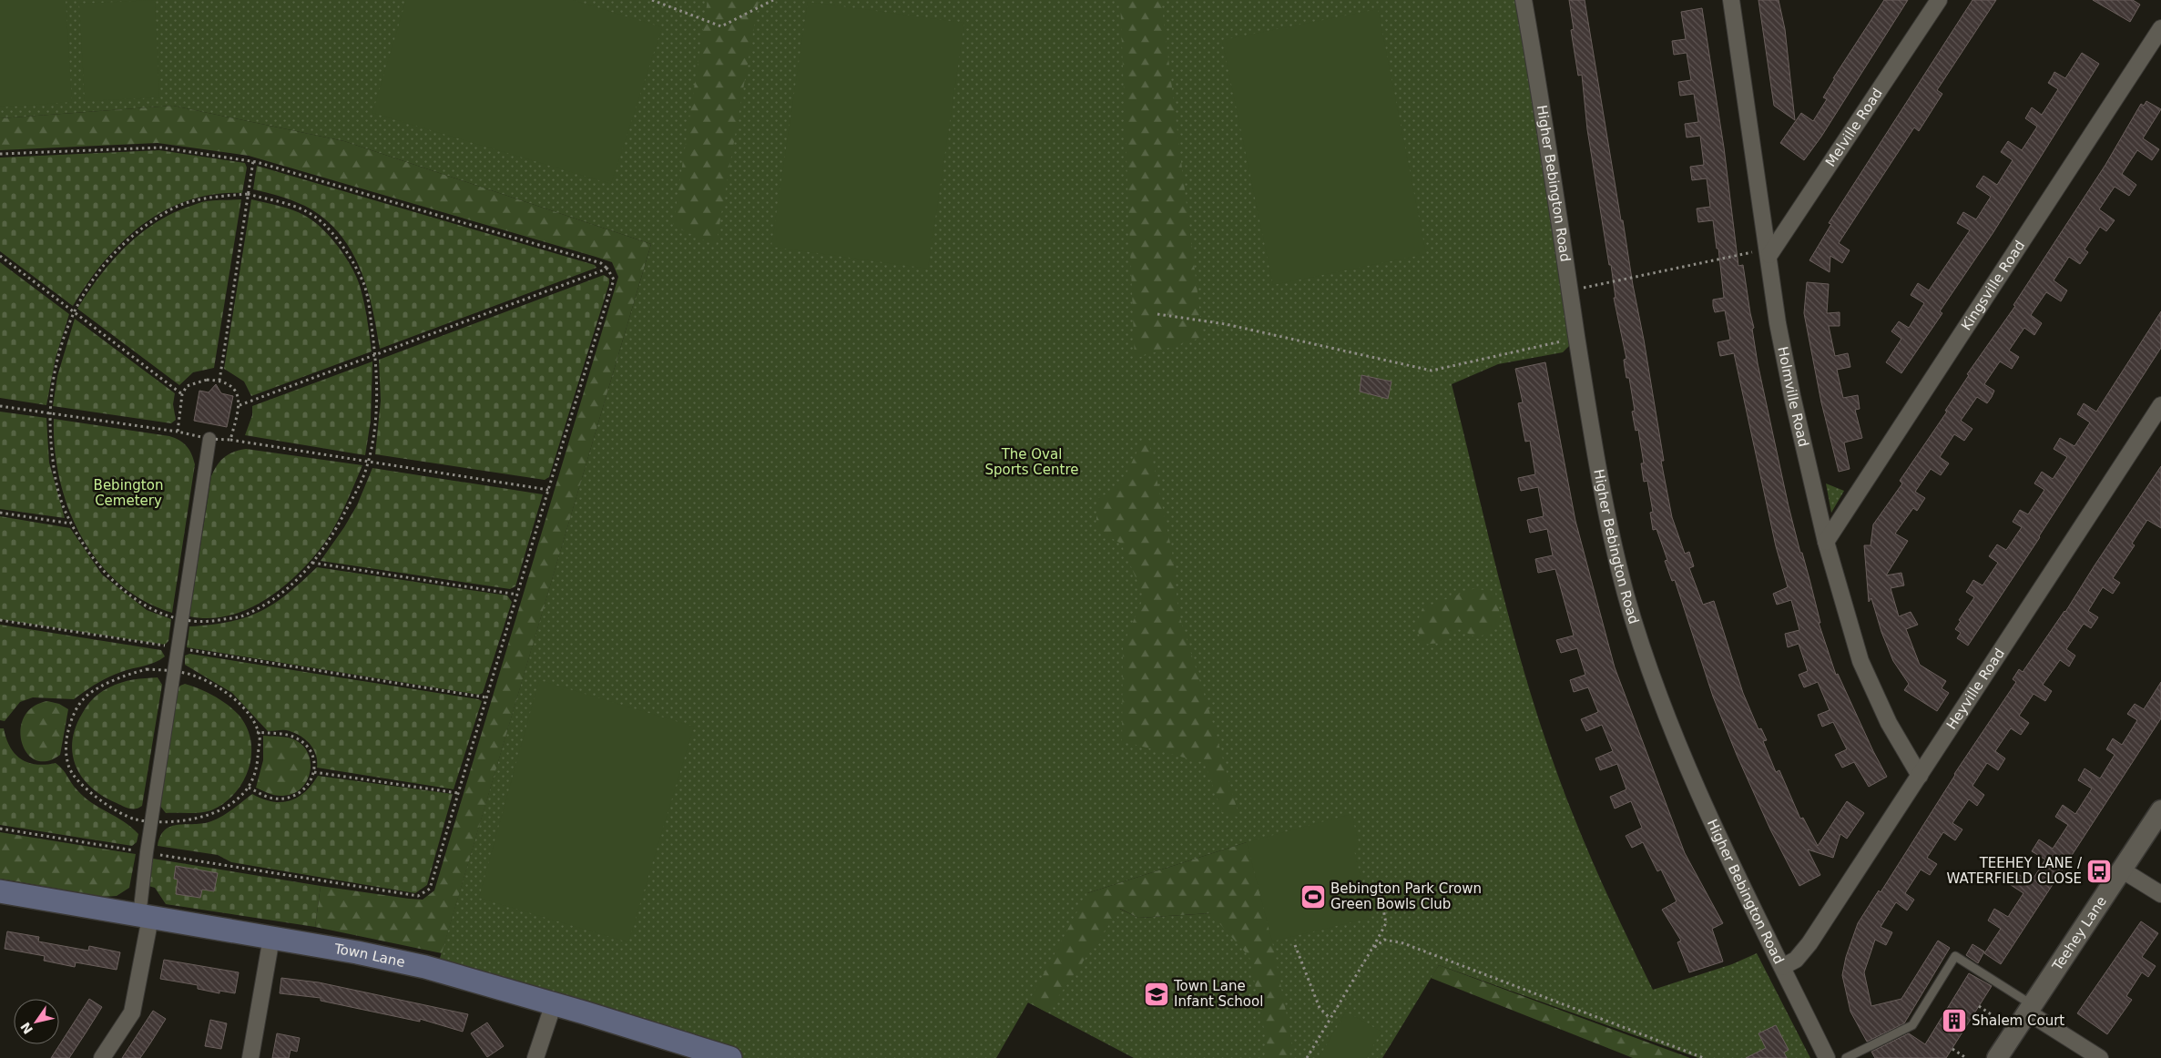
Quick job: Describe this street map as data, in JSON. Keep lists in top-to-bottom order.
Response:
{
  "streets": {
    "main road": ["Town Lane"],
    "street": [
      "Melville Road",
      "Higher Bebington Road",
      "Kingsville Road",
      "Holmville Road",
      "Heyville Road",
      "Teehey Lane"
    ]
  },
  "crossings": [
    ["Melville Road", "Holmville Road"],
    ["Higher Bebington Road", "Heyville Road"],
    ["Kingsville Road", "Holmville Road"],
    ["Holmville Road", "Heyville Road"]
  ],
  "parks": ["The Oval Sports Centre", "Bebington Cemetery"],
  "places": {
    "bus stop": ["TEEHEY LANE / WATERFIELD CLOSE"],
    "sports": ["Bebington Park Crown Green Bowls Club"],
    "school or university": ["Town Lane Infant School"],
    "building": ["Shalem Court"]
  },
  "north": "bottom left"
}
